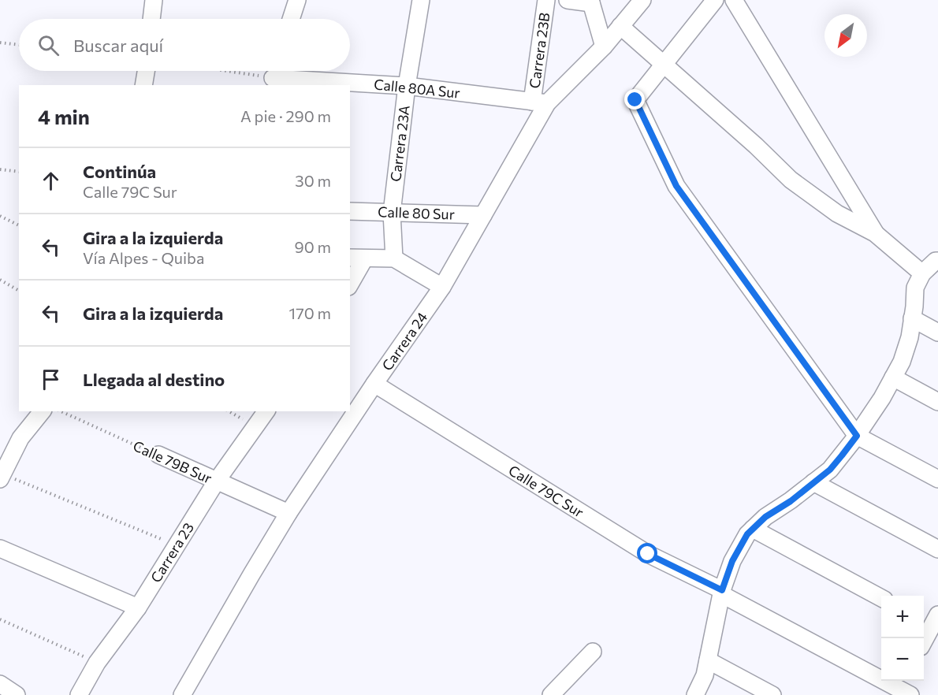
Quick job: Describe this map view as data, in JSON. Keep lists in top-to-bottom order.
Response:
{
  "streets": {
    "street": [
      "Carrera 23B",
      "Calle 80A Sur",
      "Carrera 23A",
      "Calle 80 Sur",
      "Carrera 24",
      "Calle 79B Sur",
      "Calle 79C Sur",
      "Carrera 23"
    ]
  },
  "crossings": [
    ["Carrera 23B", "Calle 80A Sur"],
    ["Carrera 23B", "Carrera 24"],
    ["Calle 80A Sur", "Carrera 23A"],
    ["Calle 80A Sur", "Carrera 24"],
    ["Carrera 23A", "Calle 80 Sur"],
    ["Calle 80 Sur", "Carrera 24"],
    ["Carrera 24", "Calle 79B Sur"],
    ["Carrera 24", "Calle 79C Sur"],
    ["Calle 79B Sur", "Carrera 23"]
  ],
  "north": "bottom left",
  "page": {
    "search": "Buscar aquí",
    "heading": ["4 min", "A pie · 290 m"],
    "list": [
      ["Continúa", "Calle 79C Sur", "30 m"],
      ["Gira a la izquierda", "Vía Alpes - Quiba", "90 m"],
      ["Gira a la izquierda", "170 m"],
      "Llegada al destino"
    ],
    "map_buttons": ["+", "−"]
  }
}
